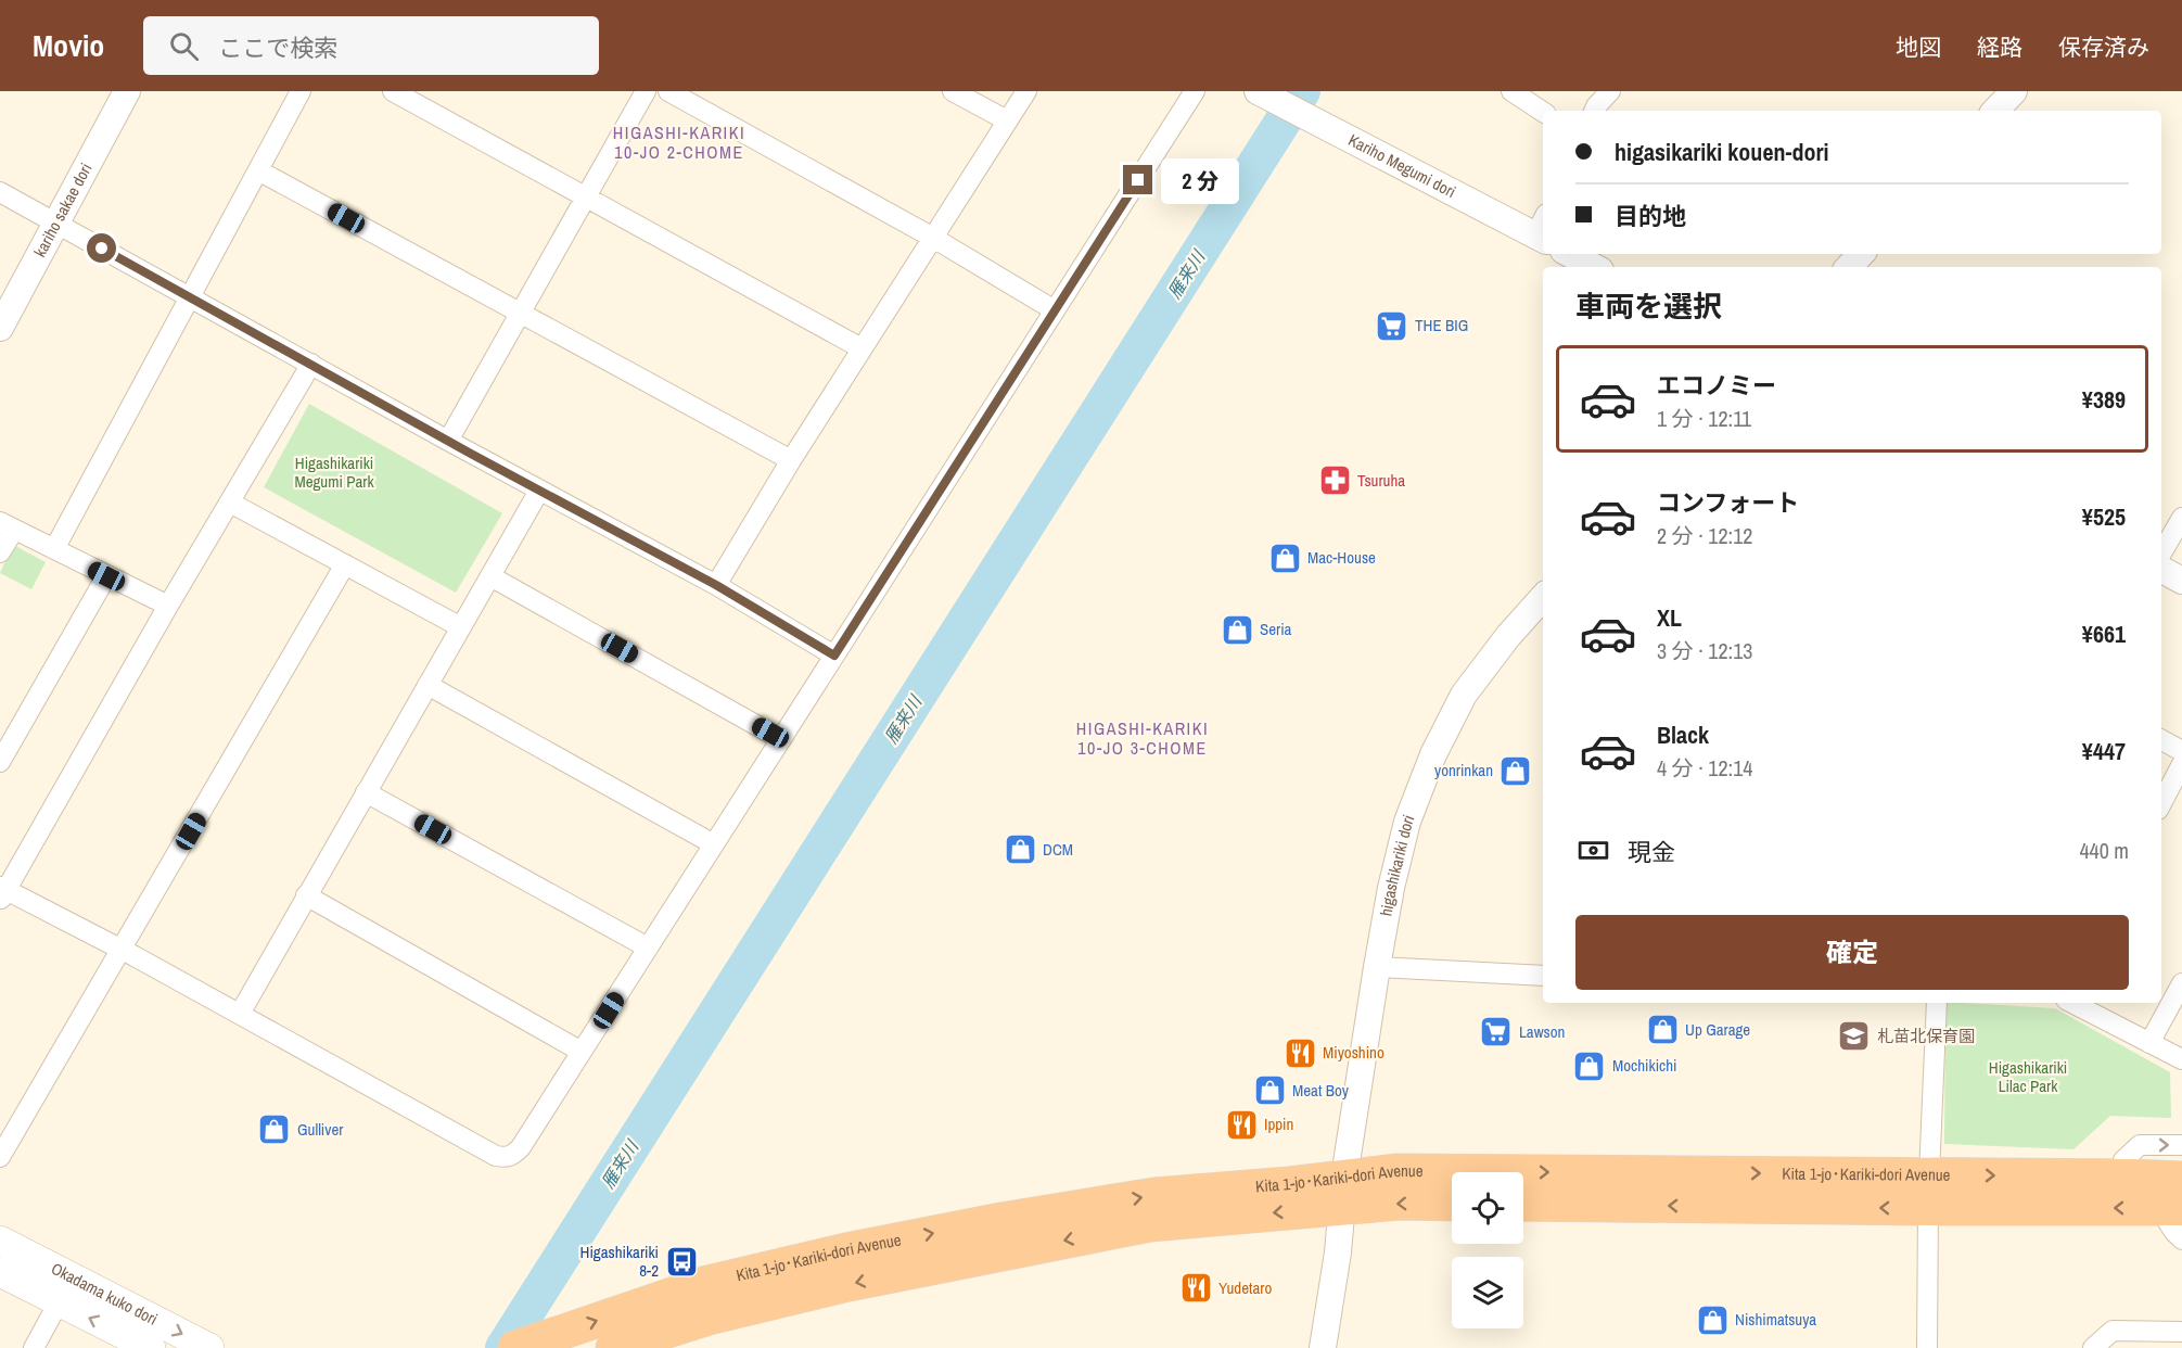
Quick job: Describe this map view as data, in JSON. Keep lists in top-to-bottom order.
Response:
{
  "streets": {
    "highway": ["Kita 1-jo･Kariki-dori Avenue"],
    "main road": ["Okadama kuko dori"],
    "street": ["Kariho Megumi dori", "kariho sakae dori", "higashikariki dori"]
  },
  "crossings": [
    ["higashikariki dori", "Kita 1-jo･Kariki-dori Avenue"]
  ],
  "districts": ["HIGASHI-KARIKI 10-JO 2-CHOME", "HIGASHI-KARIKI 10-JO 3-CHOME"],
  "water": ["雁来川"],
  "parks": ["Higashikariki Megumi Park", "Higashikariki Lilac Park"],
  "places": {
    "supermarket": ["THE BIG", "Lawson"],
    "pharmacy": ["Tsuruha"],
    "shop": [
      "Mac-House",
      "Seria",
      "yonrinkan",
      "DCM",
      "Up Garage",
      "Mochikichi",
      "Meat Boy",
      "Gulliver",
      "Nishimatsuya"
    ],
    "school or university": ["札苗北保育園"],
    "restaurant": ["Miyoshino", "Ippin", "Yudetaro"],
    "bus stop": ["Higashikariki 8-2"]
  },
  "page": {
    "header": "Movio",
    "search": "ここで検索",
    "nav": ["地図", "経路", "保存済み"],
    "banner": ["higasikariki kouen-dori", "目的地"],
    "bubble": "2 分",
    "heading": "車両を選択",
    "list": [
      {
        "name": "エコノミー",
        "note": "1 分 · 12:11",
        "value": "¥389"
      },
      {
        "name": "コンフォート",
        "note": "2 分 · 12:12",
        "value": "¥525"
      },
      {
        "name": "XL",
        "note": "3 分 · 12:13",
        "value": "¥661"
      },
      {
        "name": "Black",
        "note": "4 分 · 12:14",
        "value": "¥447"
      }
    ],
    "pay": ["現金", "440 m"],
    "buttons": "確定"
  }
}
